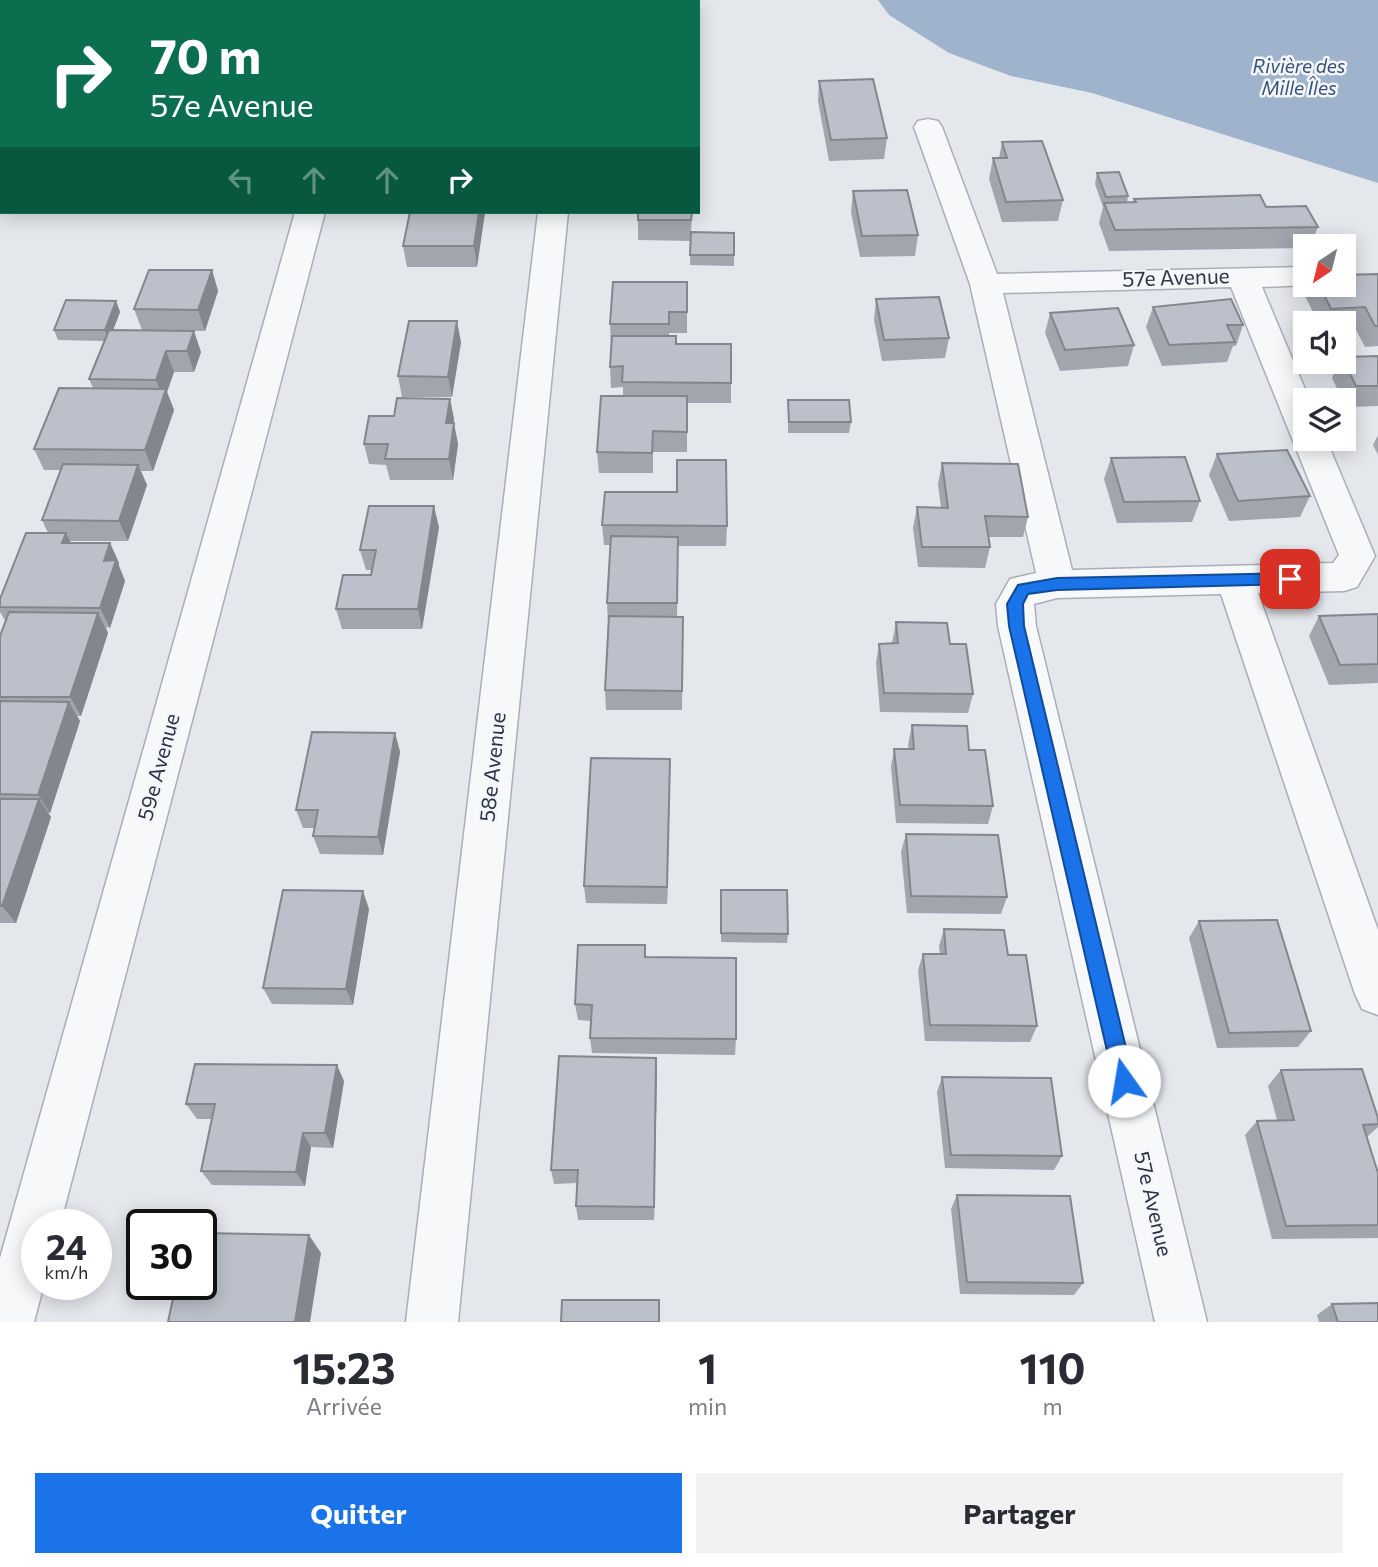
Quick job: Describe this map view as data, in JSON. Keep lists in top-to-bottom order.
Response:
{
  "streets": {
    "street": ["57e Avenue", "59e Avenue", "58e Avenue"]
  },
  "water": ["Rivière des Mille Îles"],
  "north": "bottom left",
  "page": {
    "turn": ["70 m", "57e Avenue"],
    "speed": "24 km/h",
    "limit": "30",
    "eta": [
      "15:23",
      "Arrivée",
      "1",
      "min",
      "110",
      "m"
    ],
    "buttons": ["Quitter", "Partager"]
  }
}
